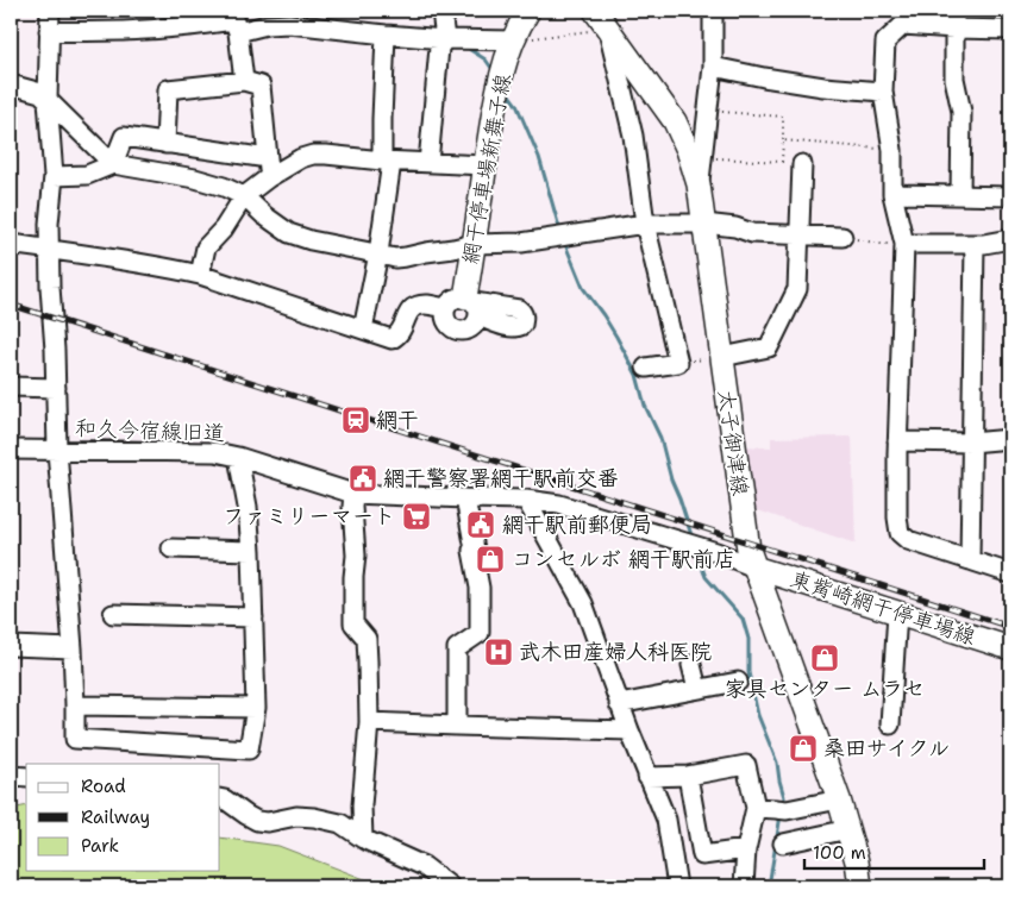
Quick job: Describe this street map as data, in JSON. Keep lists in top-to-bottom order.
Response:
{
  "streets": {
    "main road": ["網干停車場新舞子線", "太子御津線", "東觜崎網干停車場線"],
    "street": ["和久今宿線旧道"]
  },
  "crossings": [
    ["和久今宿線旧道", "太子御津線"],
    ["和久今宿線旧道", "東觜崎網干停車場線"],
    ["太子御津線", "東觜崎網干停車場線"]
  ],
  "places": {
    "station": ["網干"],
    "public building": ["網干警察署網干駅前交番", "網干駅前郵便局"],
    "supermarket": ["ファミリーマート"],
    "shop": ["コンセルボ 網干駅前店", "家具センター ムラセ", "桑田サイクル"],
    "hospital": ["武木田産婦人科医院"]
  },
  "legend": ["Road", "Railway", "Park"],
  "scale_bar": "100 m"
}
